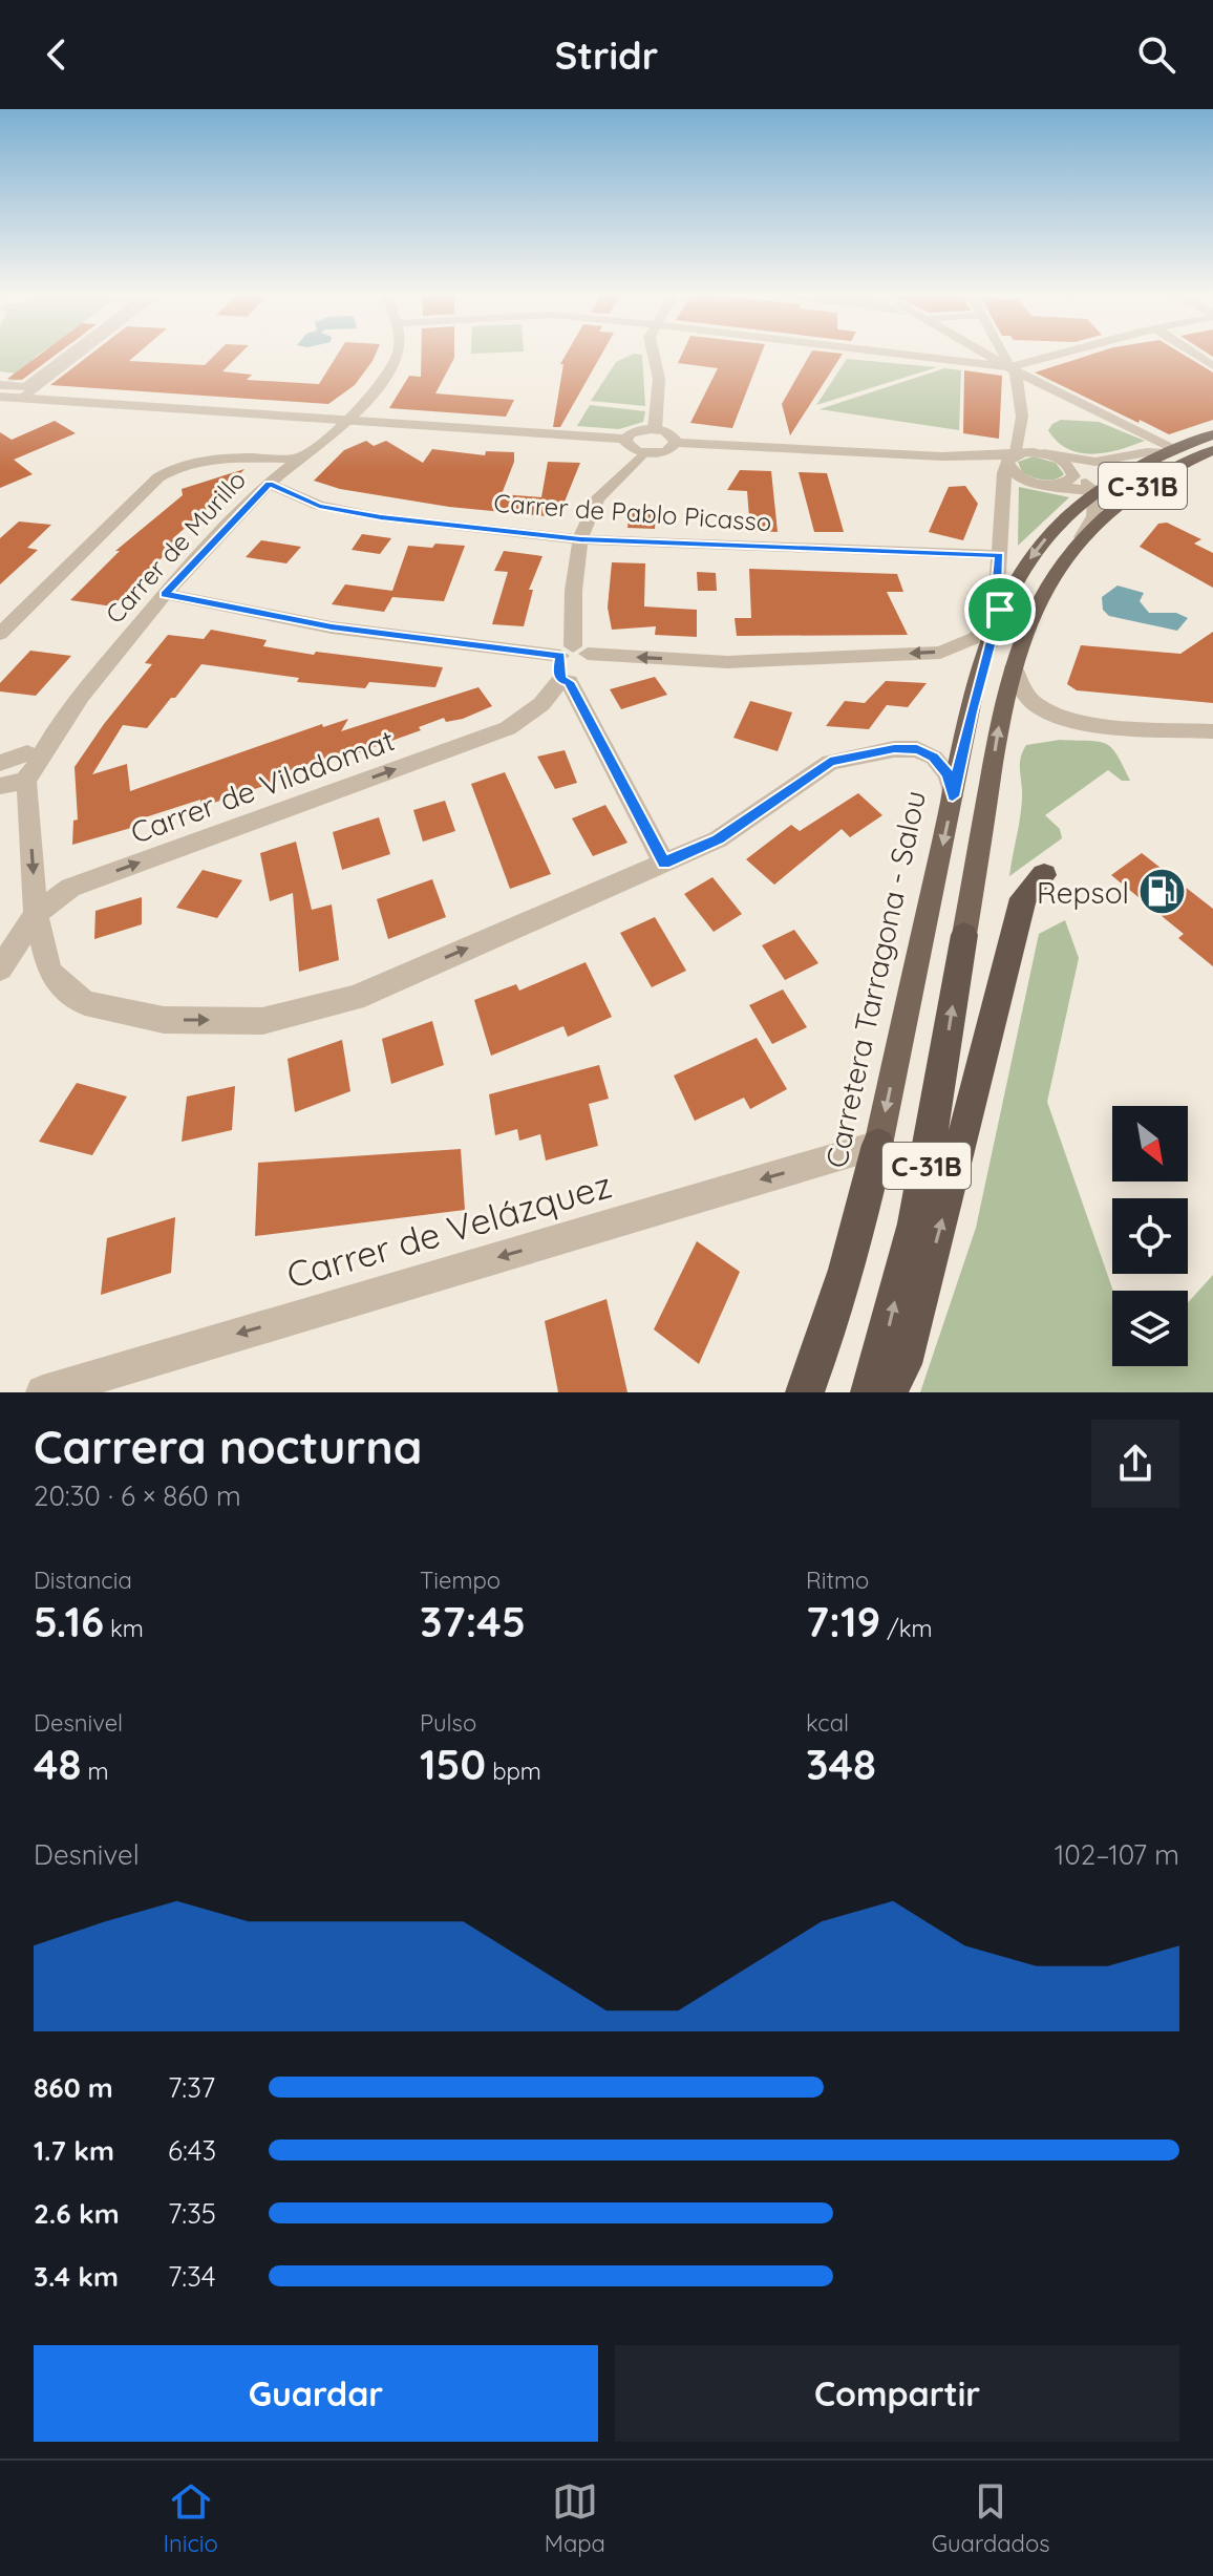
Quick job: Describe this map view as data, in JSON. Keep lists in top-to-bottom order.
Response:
{
  "streets": {
    "highway": ["C-31B", "Carretera Tarragona - Salou"],
    "street": [
      "Carrer de Pablo Picasso",
      "Carrer de Murillo",
      "Carrer de Viladomat",
      "Carrer de Velázquez"
    ]
  },
  "crossings": [
    ["Carrer de Pablo Picasso", "Carrer de Murillo"],
    ["Carretera Tarragona - Salou", "Carrer de Velázquez"]
  ],
  "one_way": ["Carrer de Viladomat", "Carrer de Velázquez"],
  "places": {
    "fuel station": ["Repsol"]
  },
  "north": "bottom right",
  "page": {
    "header": "Stridr",
    "heading": ["Carrera nocturna", "20:30 · 6 × 860 m"],
    "stats": [
      ["Distancia", "5.16 km"],
      ["Tiempo", "37:45"],
      ["Ritmo", "7:19 /km"],
      ["Desnivel", "48 m"],
      ["Pulso", "150 bpm"],
      ["kcal", "348"]
    ],
    "chart": ["Desnivel", "102–107 m"],
    "list": [
      {
        "name": "860 m",
        "note": "7:37"
      },
      {
        "name": "1.7 km",
        "note": "6:43"
      },
      {
        "name": "2.6 km",
        "note": "7:35"
      },
      {
        "name": "3.4 km",
        "note": "7:34"
      }
    ],
    "buttons": ["Guardar", "Compartir"],
    "tabs": ["Inicio", "Mapa", "Guardados"]
  }
}
